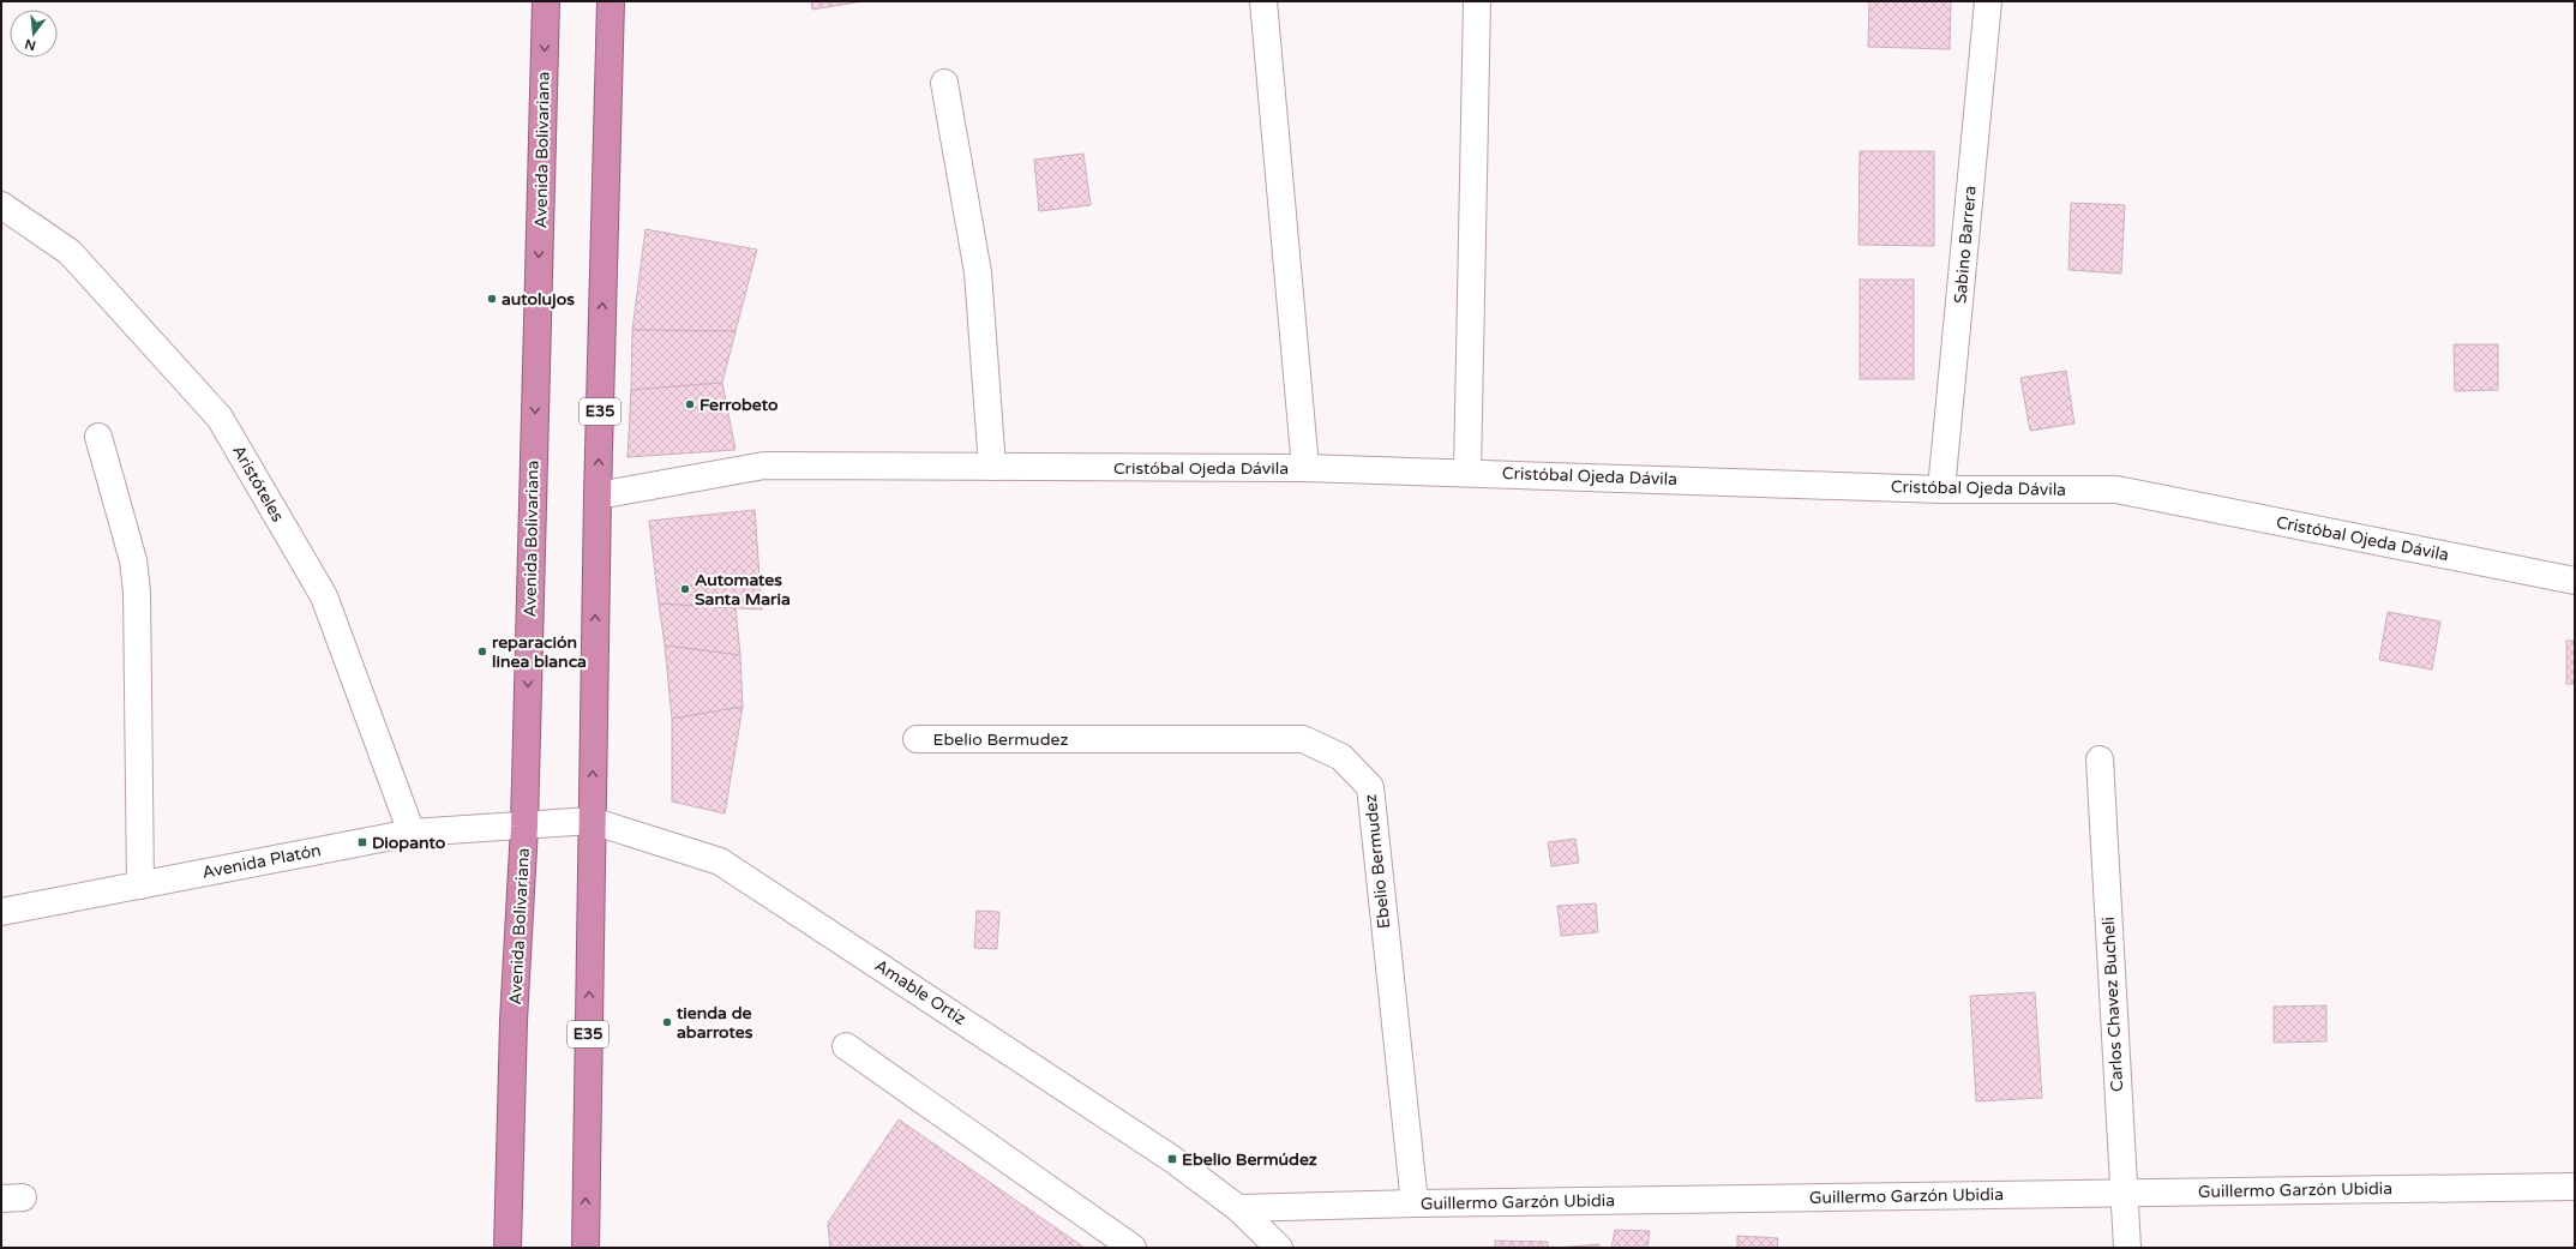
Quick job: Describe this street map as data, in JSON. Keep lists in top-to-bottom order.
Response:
{
  "streets": {
    "highway": ["Avenida Bolivariana", "E35"],
    "street": [
      "Sabino Barrera",
      "Cristóbal Ojeda Dávila",
      "Aristóteles",
      "Ebelio Bermudez",
      "Avenida Platón",
      "Amable Ortiz",
      "Carlos Chavez Bucheli",
      "Guillermo Garzón Ubidia"
    ]
  },
  "crossings": [
    ["Avenida Bolivariana", "Avenida Platón"],
    ["Avenida Bolivariana", "Amable Ortiz"],
    ["Sabino Barrera", "Cristóbal Ojeda Dávila"],
    ["E35", "Cristóbal Ojeda Dávila"],
    ["E35", "Amable Ortiz"],
    ["Aristóteles", "Avenida Platón"],
    ["Ebelio Bermudez", "Guillermo Garzón Ubidia"],
    ["Avenida Platón", "Amable Ortiz"],
    ["Amable Ortiz", "Guillermo Garzón Ubidia"],
    ["Carlos Chavez Bucheli", "Guillermo Garzón Ubidia"]
  ],
  "places": {
    "other": [
      "autolujos",
      "Ferrobeto",
      "Automates Santa Maria",
      "reparación linea blanca",
      "tienda de abarrotes"
    ],
    "transit": ["Diopanto", "Ebelio Bermúdez"]
  },
  "north": "bottom"
}
